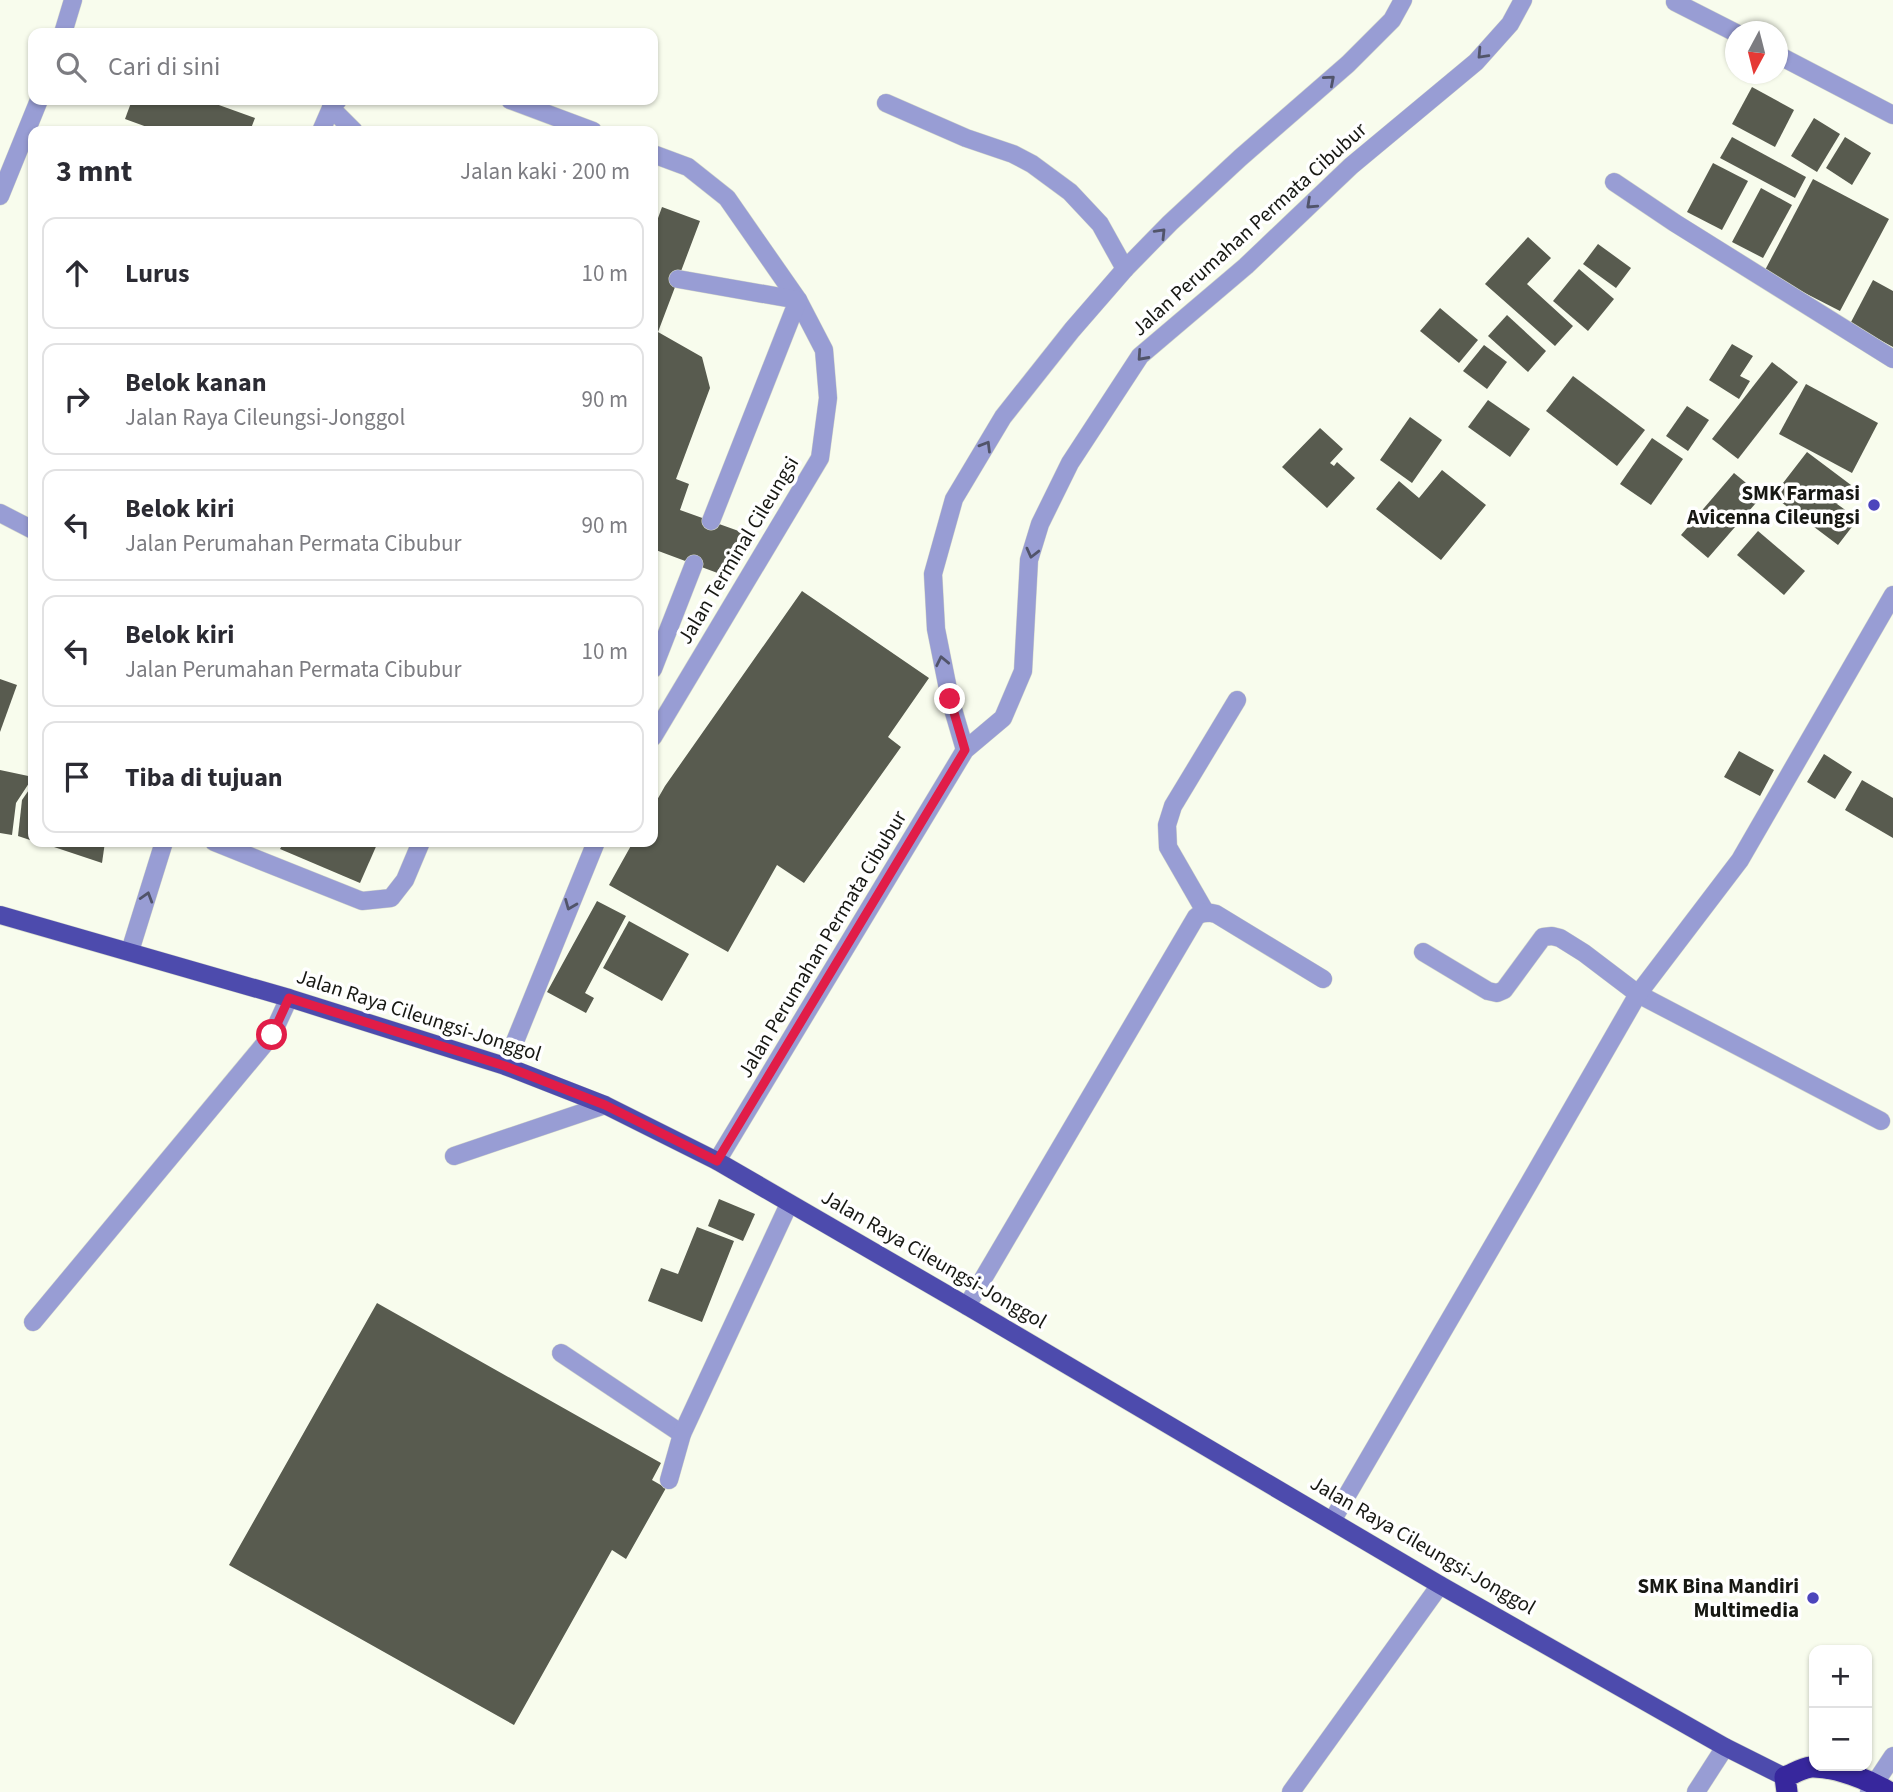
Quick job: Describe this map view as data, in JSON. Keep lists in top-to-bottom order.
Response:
{
  "streets": {
    "highway": ["Jalan Raya Cileungsi-Jonggol"],
    "street": ["Jalan Perumahan Permata Cibubur", "Jalan Terminal Cileungsi"]
  },
  "crossings": [
    ["Jalan Perumahan Permata Cibubur", "Jalan Raya Cileungsi-Jonggol"]
  ],
  "places": ["SMK Farmasi Avicenna Cileungsi", "SMK Bina Mandiri Multimedia"],
  "north": "bottom",
  "page": {
    "search": "Cari di sini",
    "heading": ["3 mnt", "Jalan kaki · 200 m"],
    "list": [
      ["Lurus", "10 m"],
      ["Belok kanan", "Jalan Raya Cileungsi-Jonggol", "90 m"],
      ["Belok kiri", "Jalan Perumahan Permata Cibubur", "90 m"],
      ["Belok kiri", "Jalan Perumahan Permata Cibubur", "10 m"],
      "Tiba di tujuan"
    ],
    "map_buttons": ["+", "−"]
  }
}
